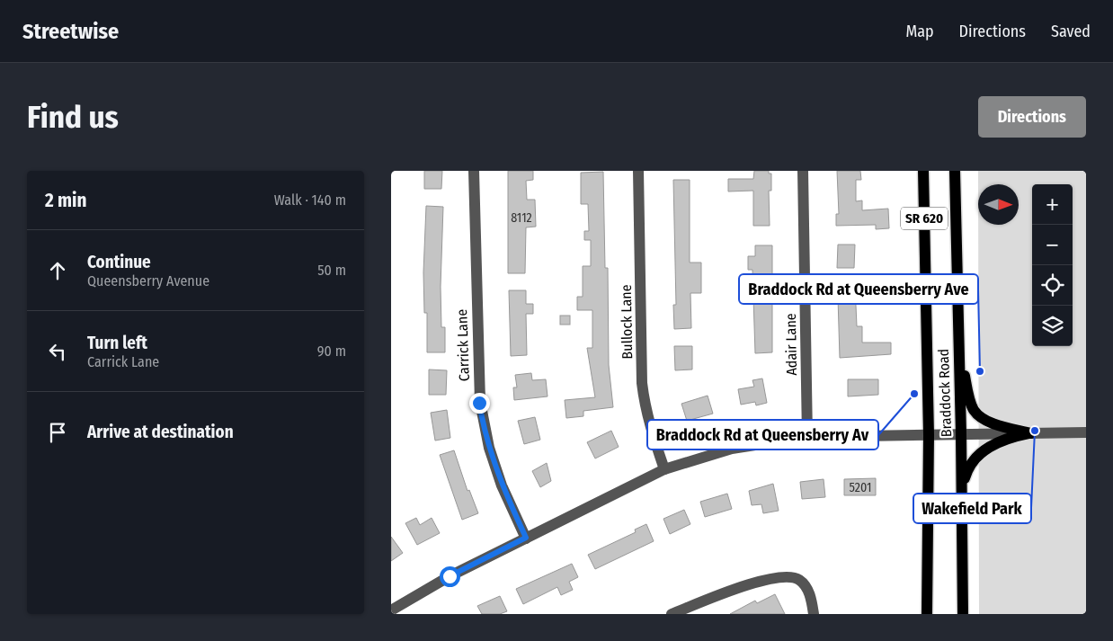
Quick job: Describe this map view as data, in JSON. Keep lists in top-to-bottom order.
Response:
{
  "streets": {
    "main road": ["SR 620", "Braddock Road"],
    "street": ["Bullock Lane", "Adair Lane", "Carrick Lane"]
  },
  "places": ["Braddock Rd at Queensberry Ave", "Braddock Rd at Queensberry Av", "Wakefield Park"],
  "house_numbers": ["8112", "5201"],
  "north": "right",
  "page": {
    "header": "Streetwise",
    "nav": ["Map", "Directions", "Saved"],
    "buttons": "Directions",
    "title": "Find us",
    "heading": ["2 min", "Walk · 140 m"],
    "map_buttons": ["+", "−"],
    "list": [
      ["Continue", "Queensberry Avenue", "50 m"],
      ["Turn left", "Carrick Lane", "90 m"],
      "Arrive at destination"
    ]
  }
}
